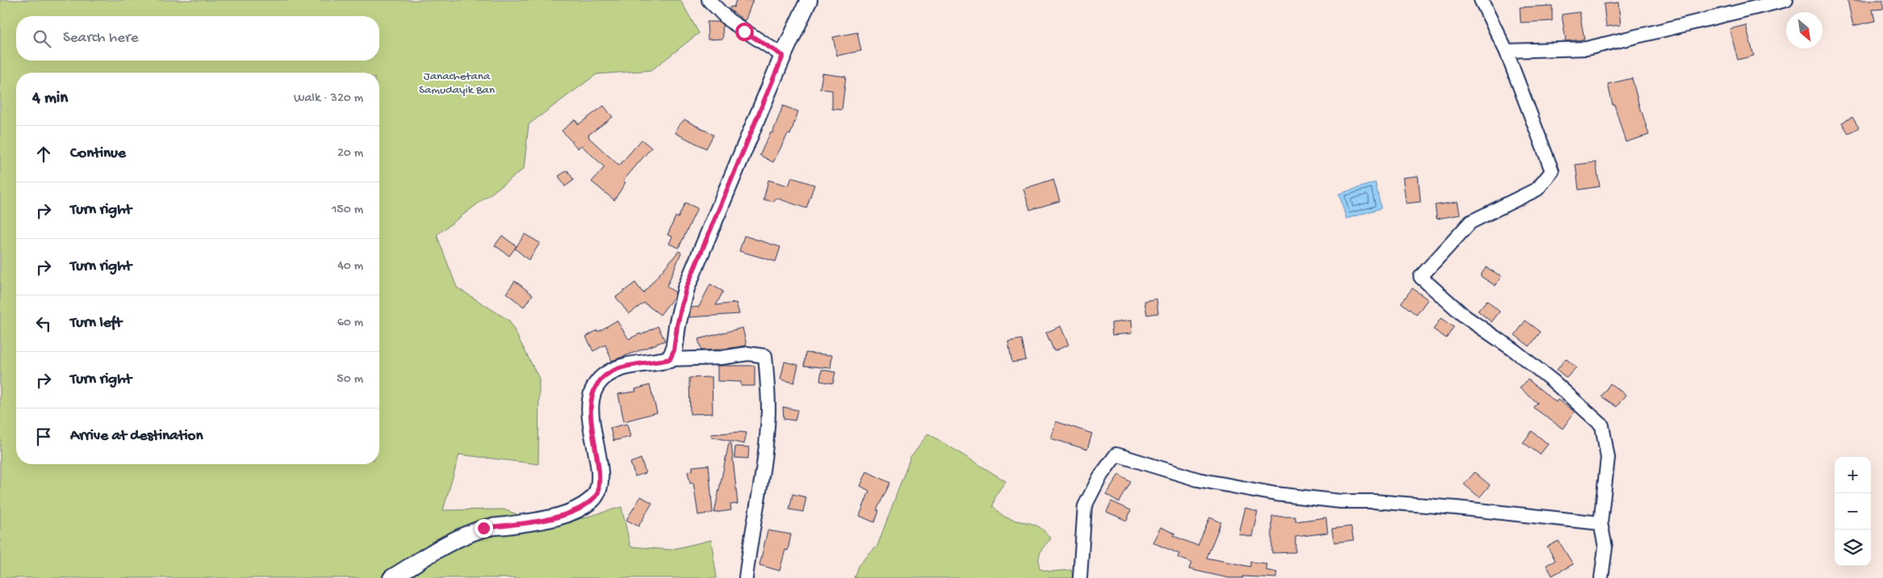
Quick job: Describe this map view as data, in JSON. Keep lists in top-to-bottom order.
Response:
{
  "parks": ["Janachetana Samudayik Ban"],
  "north": "bottom right",
  "page": {
    "search": "Search here",
    "heading": ["4 min", "Walk · 320 m"],
    "list": [
      ["Continue", "20 m"],
      ["Turn right", "150 m"],
      ["Turn right", "40 m"],
      ["Turn left", "60 m"],
      ["Turn right", "50 m"],
      "Arrive at destination"
    ],
    "map_buttons": ["+", "−"]
  }
}
